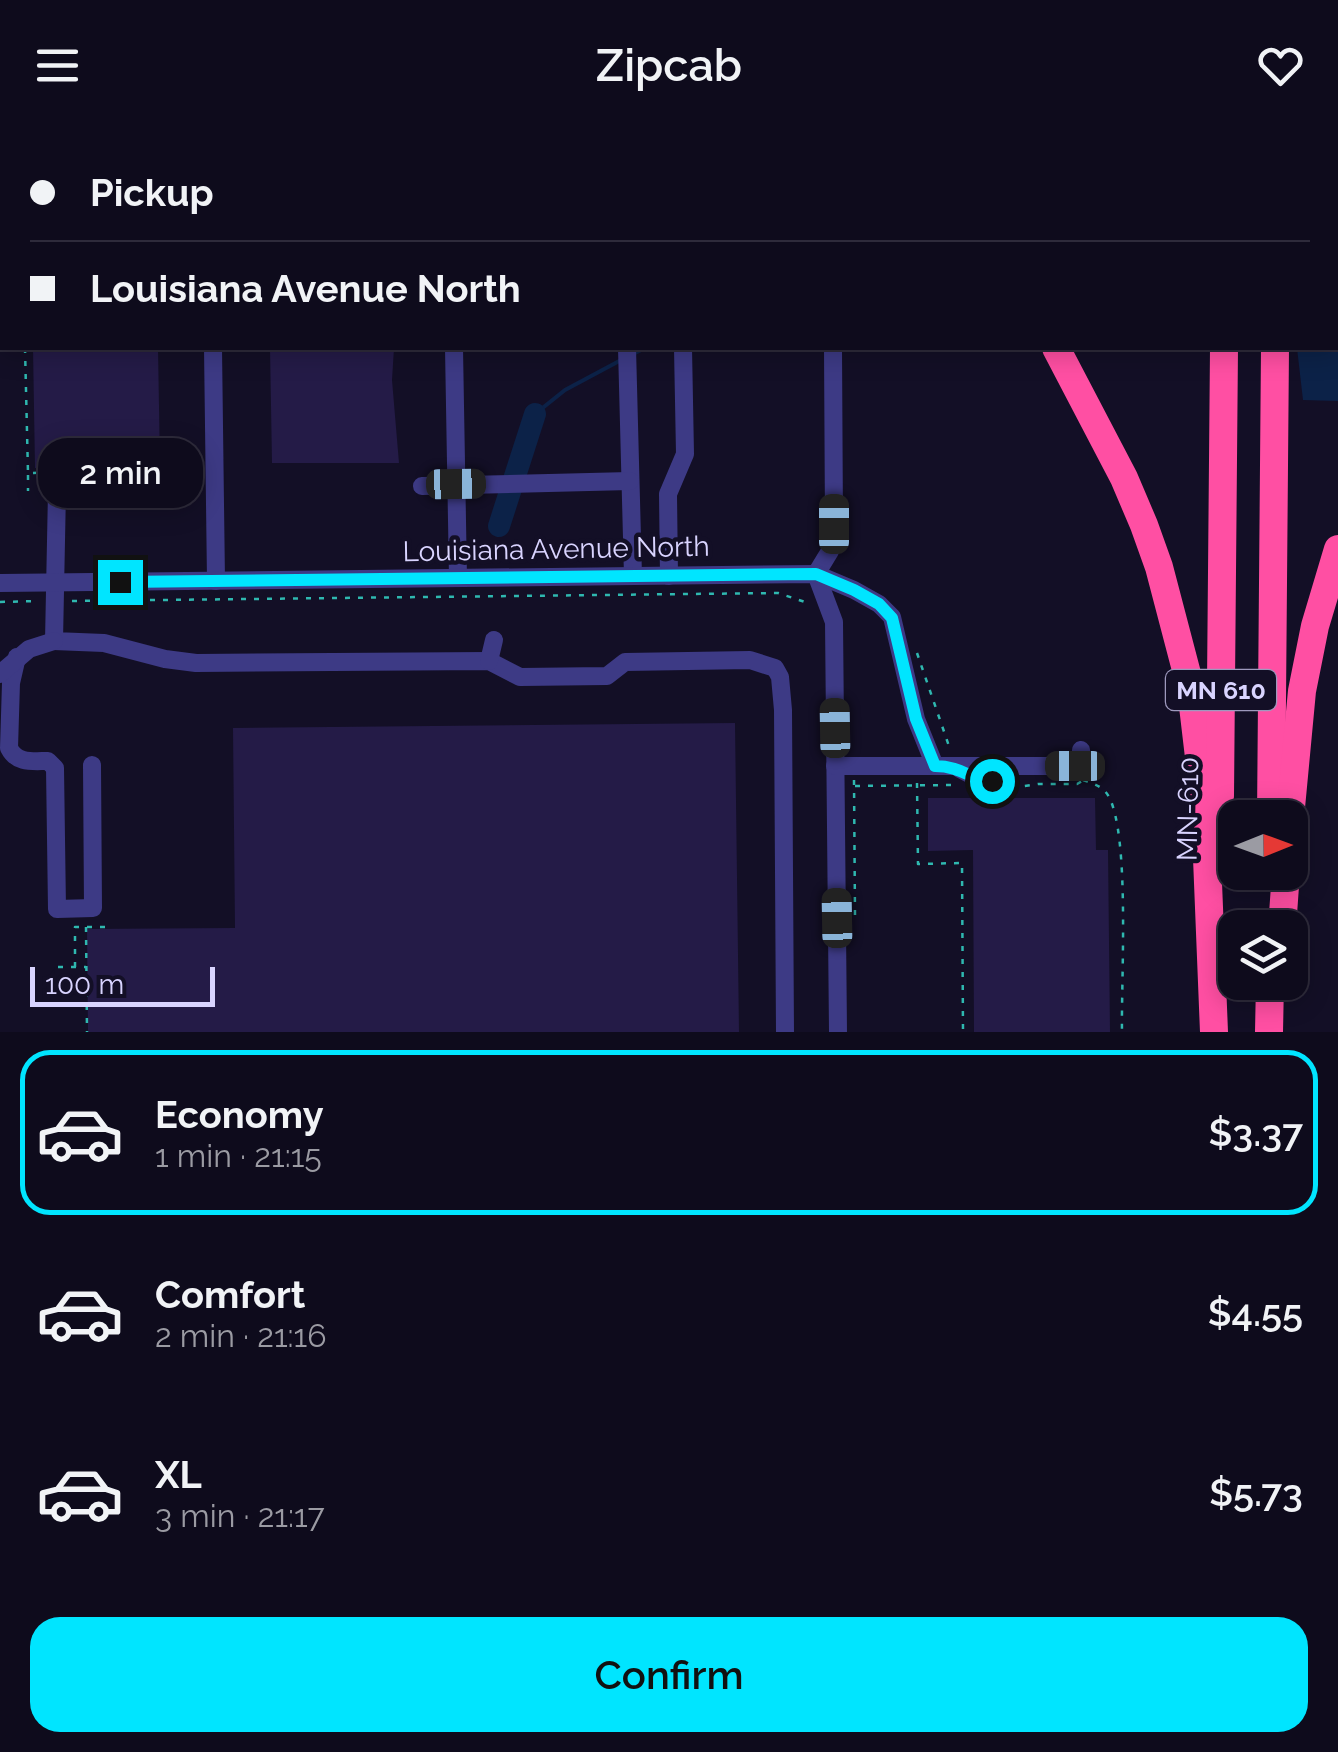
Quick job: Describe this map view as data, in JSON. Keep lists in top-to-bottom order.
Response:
{
  "streets": {
    "highway": ["MN 610", "MN-610"],
    "street": ["Louisiana Avenue North"]
  },
  "scale_bar": "100 m",
  "north": "right",
  "page": {
    "header": "Zipcab",
    "banner": ["Pickup", "Louisiana Avenue North"],
    "bubble": "2 min",
    "scale": "100 m",
    "list": [
      {
        "name": "Economy",
        "note": "1 min · 21:15",
        "value": "$3.37"
      },
      {
        "name": "Comfort",
        "note": "2 min · 21:16",
        "value": "$4.55"
      },
      {
        "name": "XL",
        "note": "3 min · 21:17",
        "value": "$5.73"
      }
    ],
    "buttons": "Confirm"
  }
}
